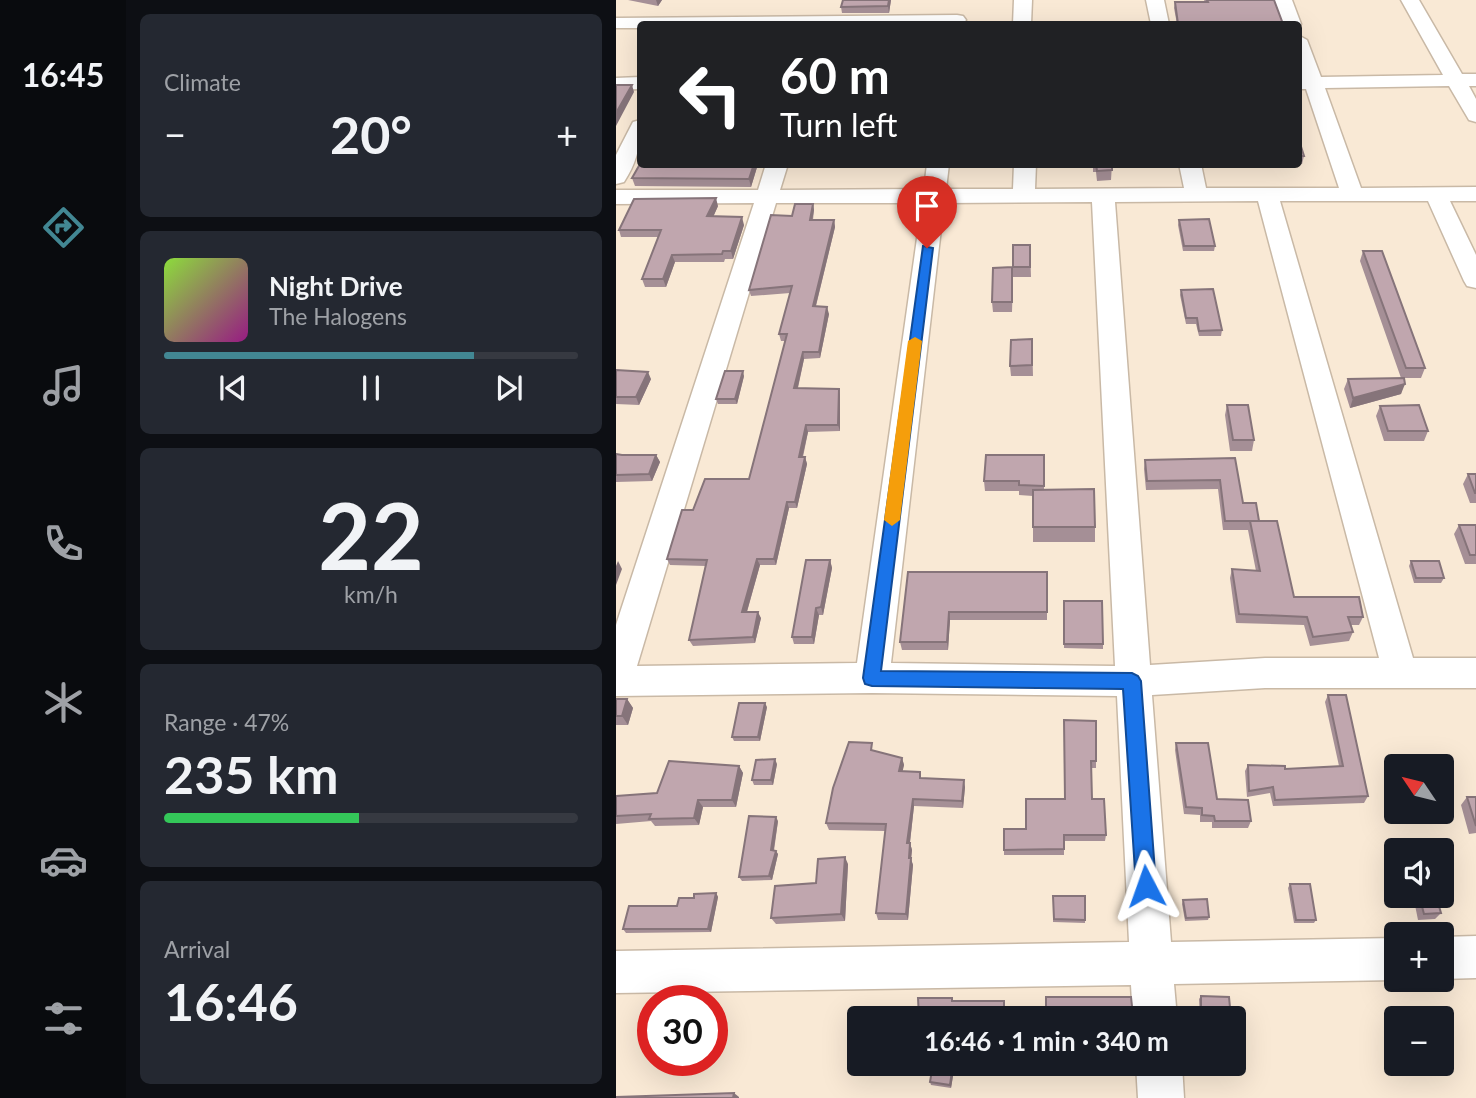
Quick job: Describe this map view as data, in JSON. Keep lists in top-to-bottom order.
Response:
{
  "north": "top left",
  "page": {
    "tabs": "16:45",
    "tile": [
      "Climate",
      ["22", "km/h"],
      ["Range · 47%", "235 km"],
      ["Arrival", "16:46"]
    ],
    "turn": ["60 m", "Turn left"],
    "heat": ["−", "20°", "+"],
    "song": ["Night Drive", "The Halogens"],
    "map_buttons": ["+", "−"],
    "limit": "30",
    "trip": "16:46 · 1 min · 340 m"
  }
}
